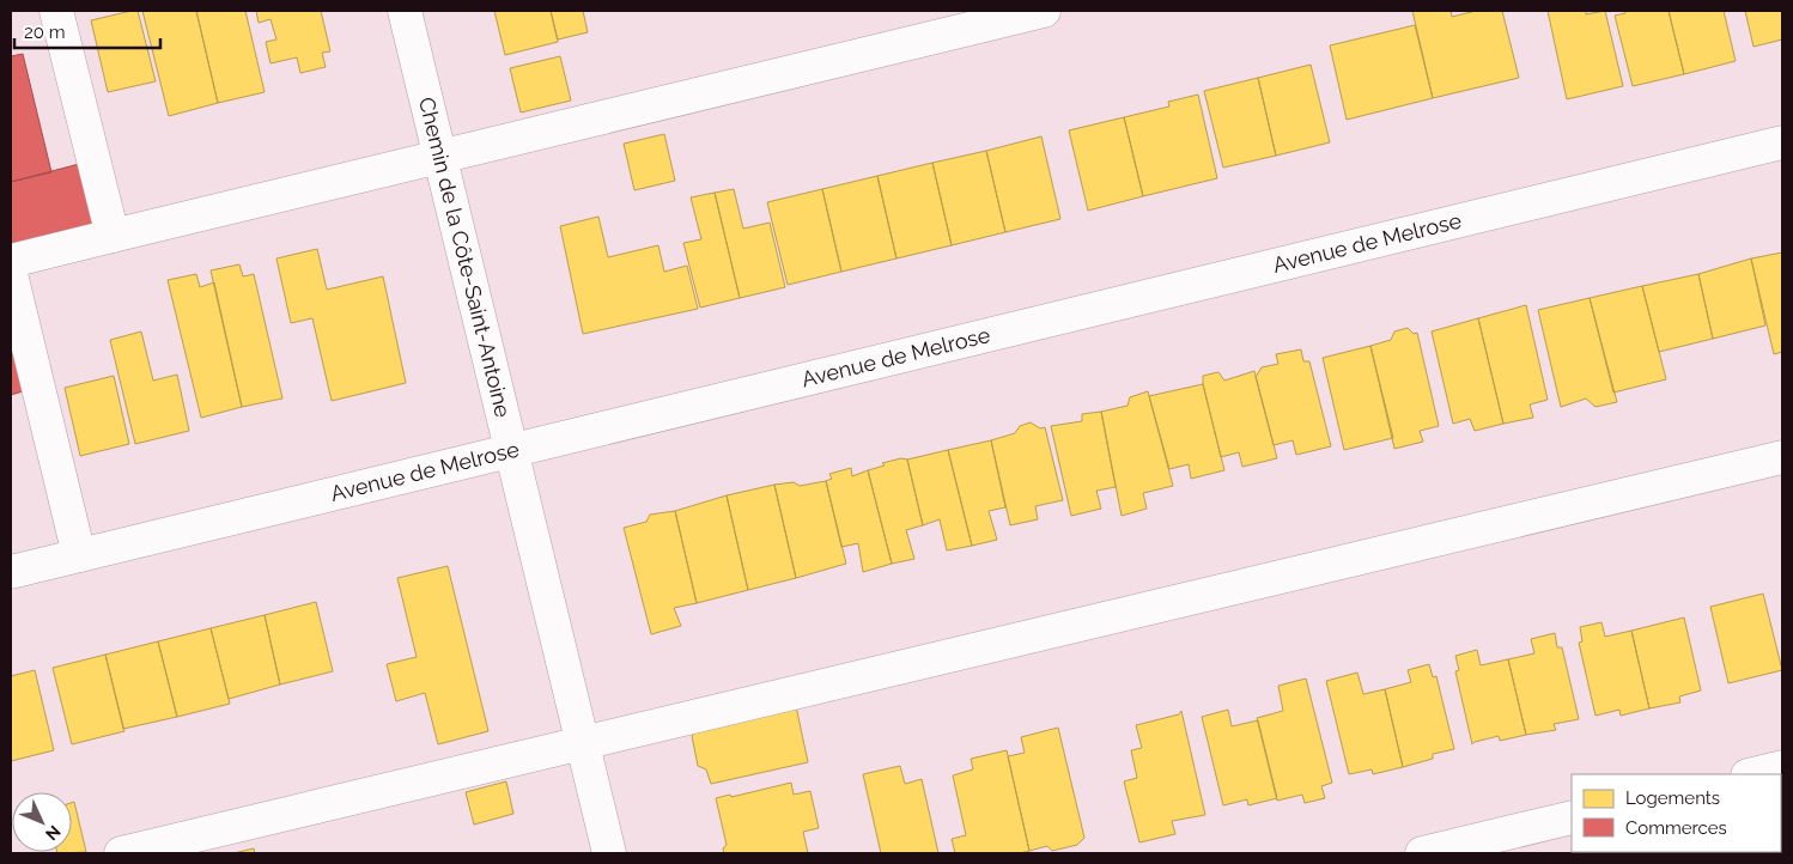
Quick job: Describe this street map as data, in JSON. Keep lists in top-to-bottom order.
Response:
{
  "streets": {
    "street": ["Avenue de Melrose", "Chemin de la Côte-Saint-Antoine"]
  },
  "crossings": [
    ["Avenue de Melrose", "Chemin de la Côte-Saint-Antoine"]
  ],
  "legend": ["Logements", "Commerces"],
  "scale_bar": "20 m",
  "north": "bottom right"
}
